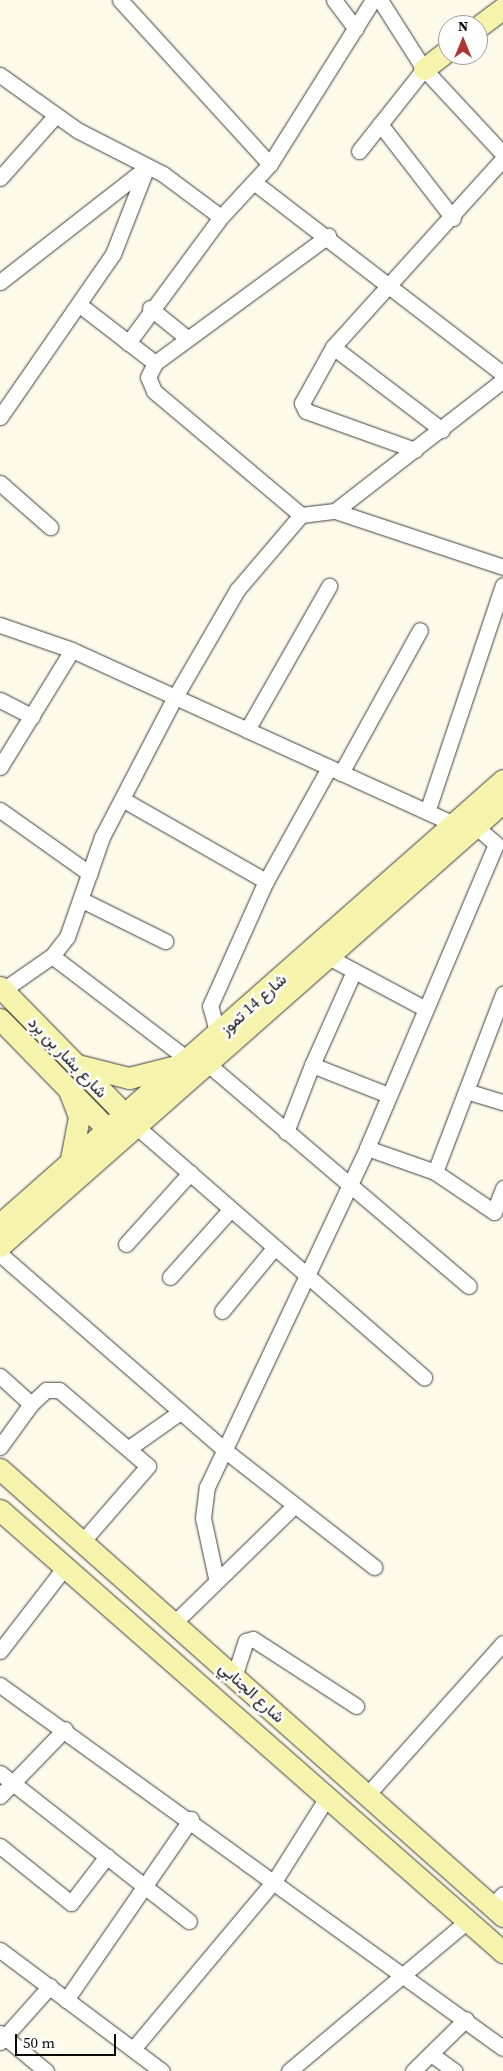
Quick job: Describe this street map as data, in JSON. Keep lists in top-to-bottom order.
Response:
{
  "streets": {
    "main road": ["شارع 14 تموز", "شارع بشار بن برد", "شارع الجنابي"]
  },
  "crossings": [
    ["شارع 14 تموز", "شارع بشار بن برد"]
  ],
  "scale_bar": "50 m",
  "north": "top"
}
